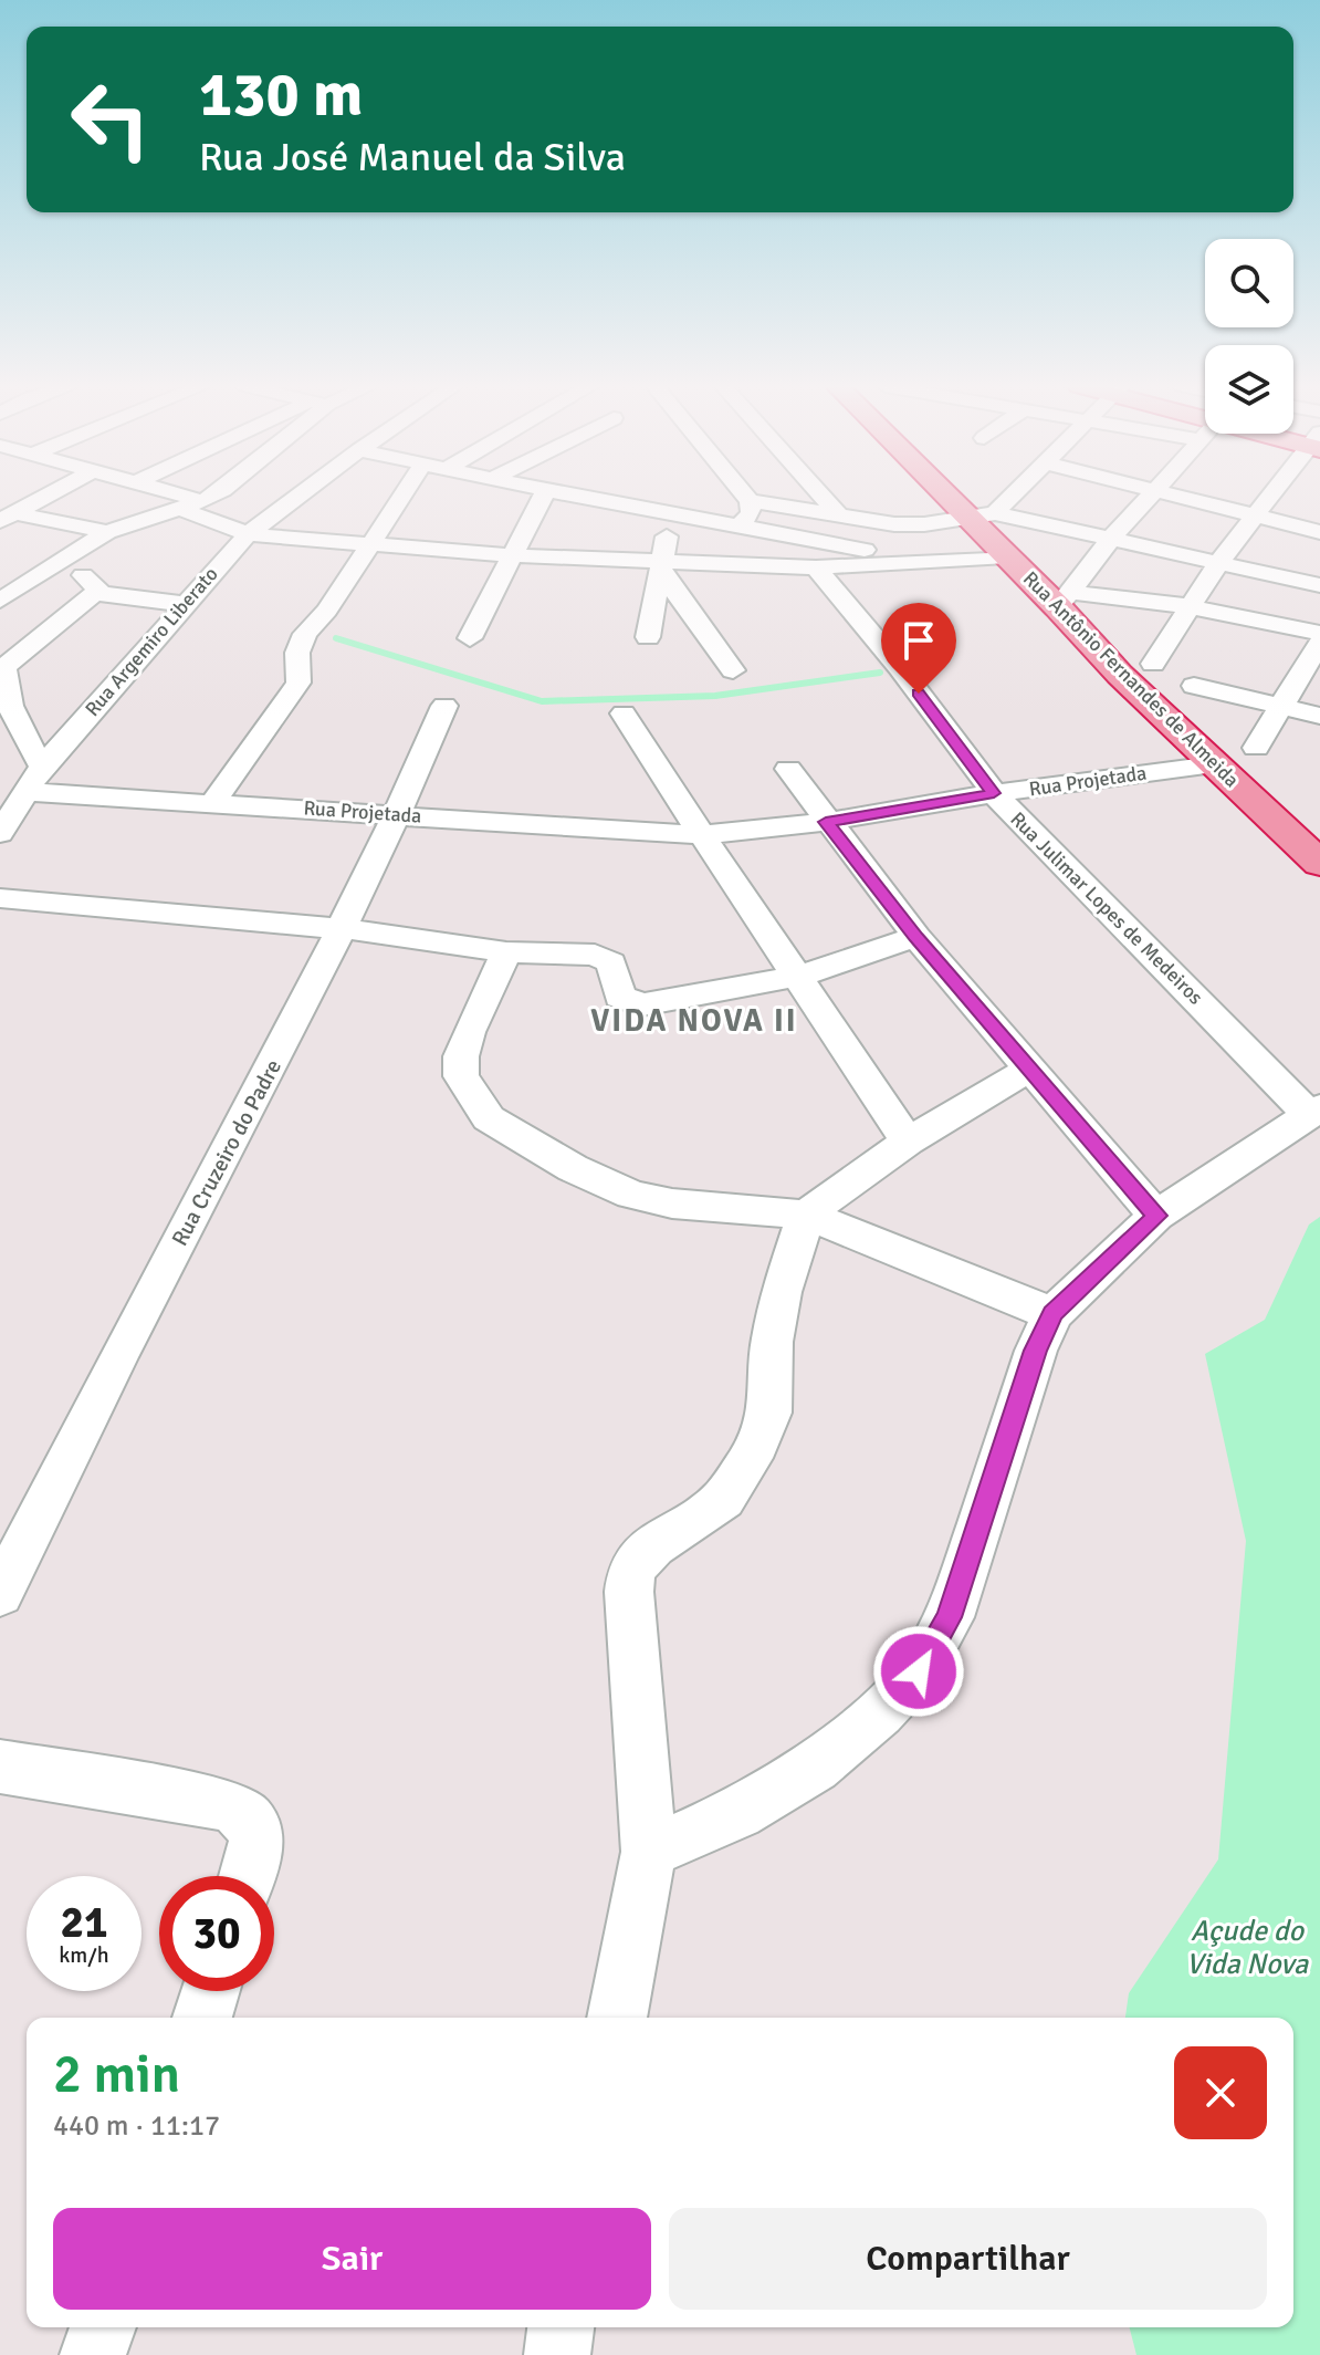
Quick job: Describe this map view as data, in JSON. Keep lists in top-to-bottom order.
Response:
{
  "streets": {
    "highway": ["Rua Antônio Fernandes de Almeida"],
    "street": [
      "Rua Argemiro Liberato",
      "Rua Projetada",
      "Rua Julimar Lopes de Medeiros",
      "Rua Cruzeiro do Padre"
    ]
  },
  "crossings": [
    ["Rua Argemiro Liberato", "Rua Projetada"],
    ["Rua Antônio Fernandes de Almeida", "Rua Projetada"],
    ["Rua Projetada", "Rua Julimar Lopes de Medeiros"],
    ["Rua Projetada", "Rua Cruzeiro do Padre"]
  ],
  "districts": ["VIDA NOVA II"],
  "water": ["Açude do Vida Nova"],
  "page": {
    "turn": ["130 m", "Rua José Manuel da Silva"],
    "speed": "21 km/h",
    "limit": "30",
    "heading": ["2 min", "440 m · 11:17"],
    "buttons": ["Sair", "Compartilhar"]
  }
}
